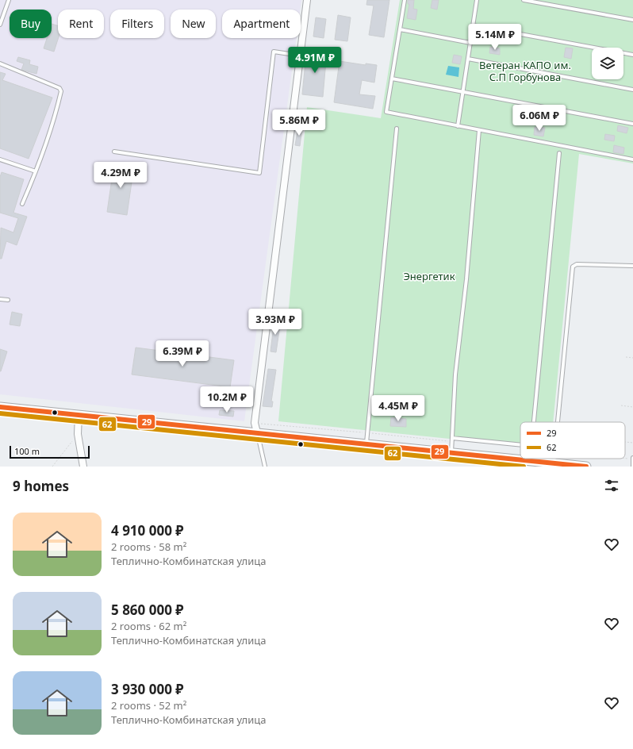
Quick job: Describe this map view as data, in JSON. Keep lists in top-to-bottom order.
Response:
{
  "parks": ["Ветеран КАПО им. С.П Горбунова", "Энергетик"],
  "lines": ["transit line 29", "transit line 62"],
  "legend": ["29", "62"],
  "scale_bar": "100 m",
  "page": {
    "chip": [
      "Buy",
      "Rent",
      "Filters",
      "New",
      "Apartment"
    ],
    "price": [
      "5.14M ₽",
      "4.91M ₽",
      "6.06M ₽",
      "5.86M ₽",
      "4.29M ₽",
      "3.93M ₽",
      "6.39M ₽",
      "10.2M ₽",
      "4.45M ₽"
    ],
    "scale": "100 m",
    "heading": "9 homes",
    "list": [
      {
        "name": "4 910 000 ₽",
        "note": "2 rooms · 58 m² · Теплично-Комбинатская улица"
      },
      {
        "name": "5 860 000 ₽",
        "note": "2 rooms · 62 m² · Теплично-Комбинатская улица"
      },
      {
        "name": "3 930 000 ₽",
        "note": "2 rooms · 52 m² · Теплично-Комбинатская улица"
      }
    ]
  }
}
